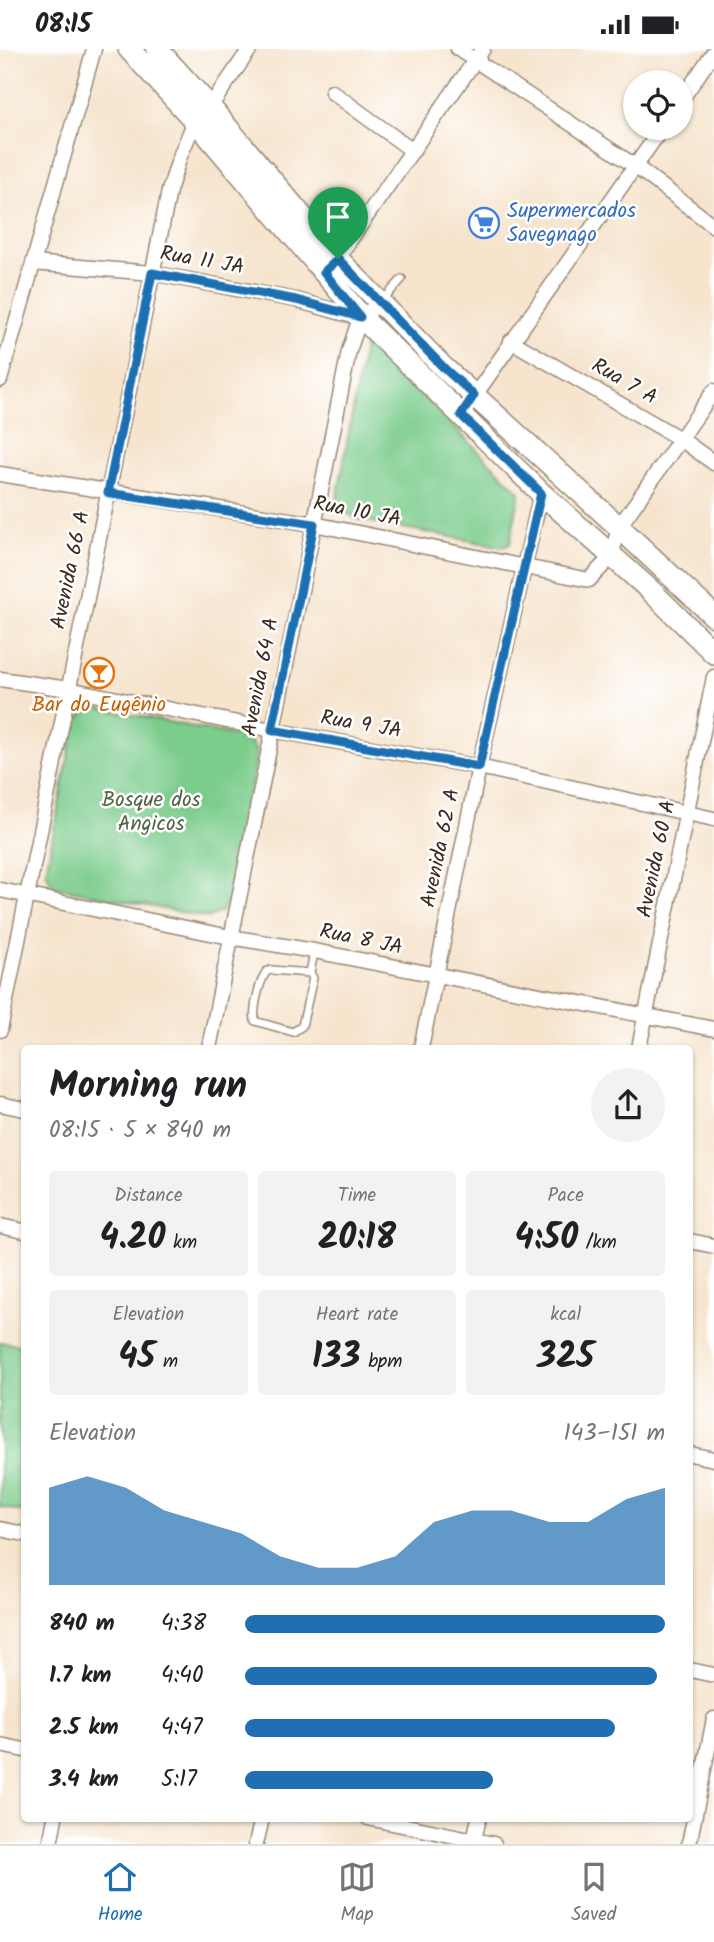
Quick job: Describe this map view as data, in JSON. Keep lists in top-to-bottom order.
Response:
{
  "streets": {
    "street": [
      "Rua 11 JA",
      "Rua 7 A",
      "Rua 10 JA",
      "Avenida 66 A",
      "Avenida 64 A",
      "Rua 9 JA",
      "Avenida 62 A",
      "Avenida 60 A",
      "Rua 8 JA"
    ]
  },
  "crossings": [
    ["Rua 11 JA", "Avenida 66 A"],
    ["Rua 11 JA", "Avenida 64 A"],
    ["Rua 10 JA", "Avenida 66 A"],
    ["Rua 10 JA", "Avenida 64 A"],
    ["Rua 10 JA", "Avenida 62 A"],
    ["Avenida 66 A", "Rua 9 JA"],
    ["Avenida 66 A", "Rua 8 JA"],
    ["Avenida 64 A", "Rua 9 JA"],
    ["Avenida 64 A", "Rua 8 JA"],
    ["Rua 9 JA", "Avenida 62 A"],
    ["Rua 9 JA", "Avenida 60 A"],
    ["Avenida 62 A", "Rua 8 JA"],
    ["Avenida 60 A", "Rua 8 JA"]
  ],
  "parks": ["Bosque dos Angicos"],
  "places": {
    "supermarket": ["Supermercados Savegnago"],
    "bar": ["Bar do Eugênio"]
  },
  "page": {
    "status": "08:15",
    "heading": ["Morning run", "08:15 · 5 × 840 m"],
    "stats": [
      ["Distance", "4.20 km"],
      ["Time", "20:18"],
      ["Pace", "4:50 /km"],
      ["Elevation", "45 m"],
      ["Heart rate", "133 bpm"],
      ["kcal", "325"]
    ],
    "chart": ["Elevation", "143–151 m"],
    "list": [
      {
        "name": "840 m",
        "note": "4:38"
      },
      {
        "name": "1.7 km",
        "note": "4:40"
      },
      {
        "name": "2.5 km",
        "note": "4:47"
      },
      {
        "name": "3.4 km",
        "note": "5:17"
      }
    ],
    "tabs": ["Home", "Map", "Saved"]
  }
}
